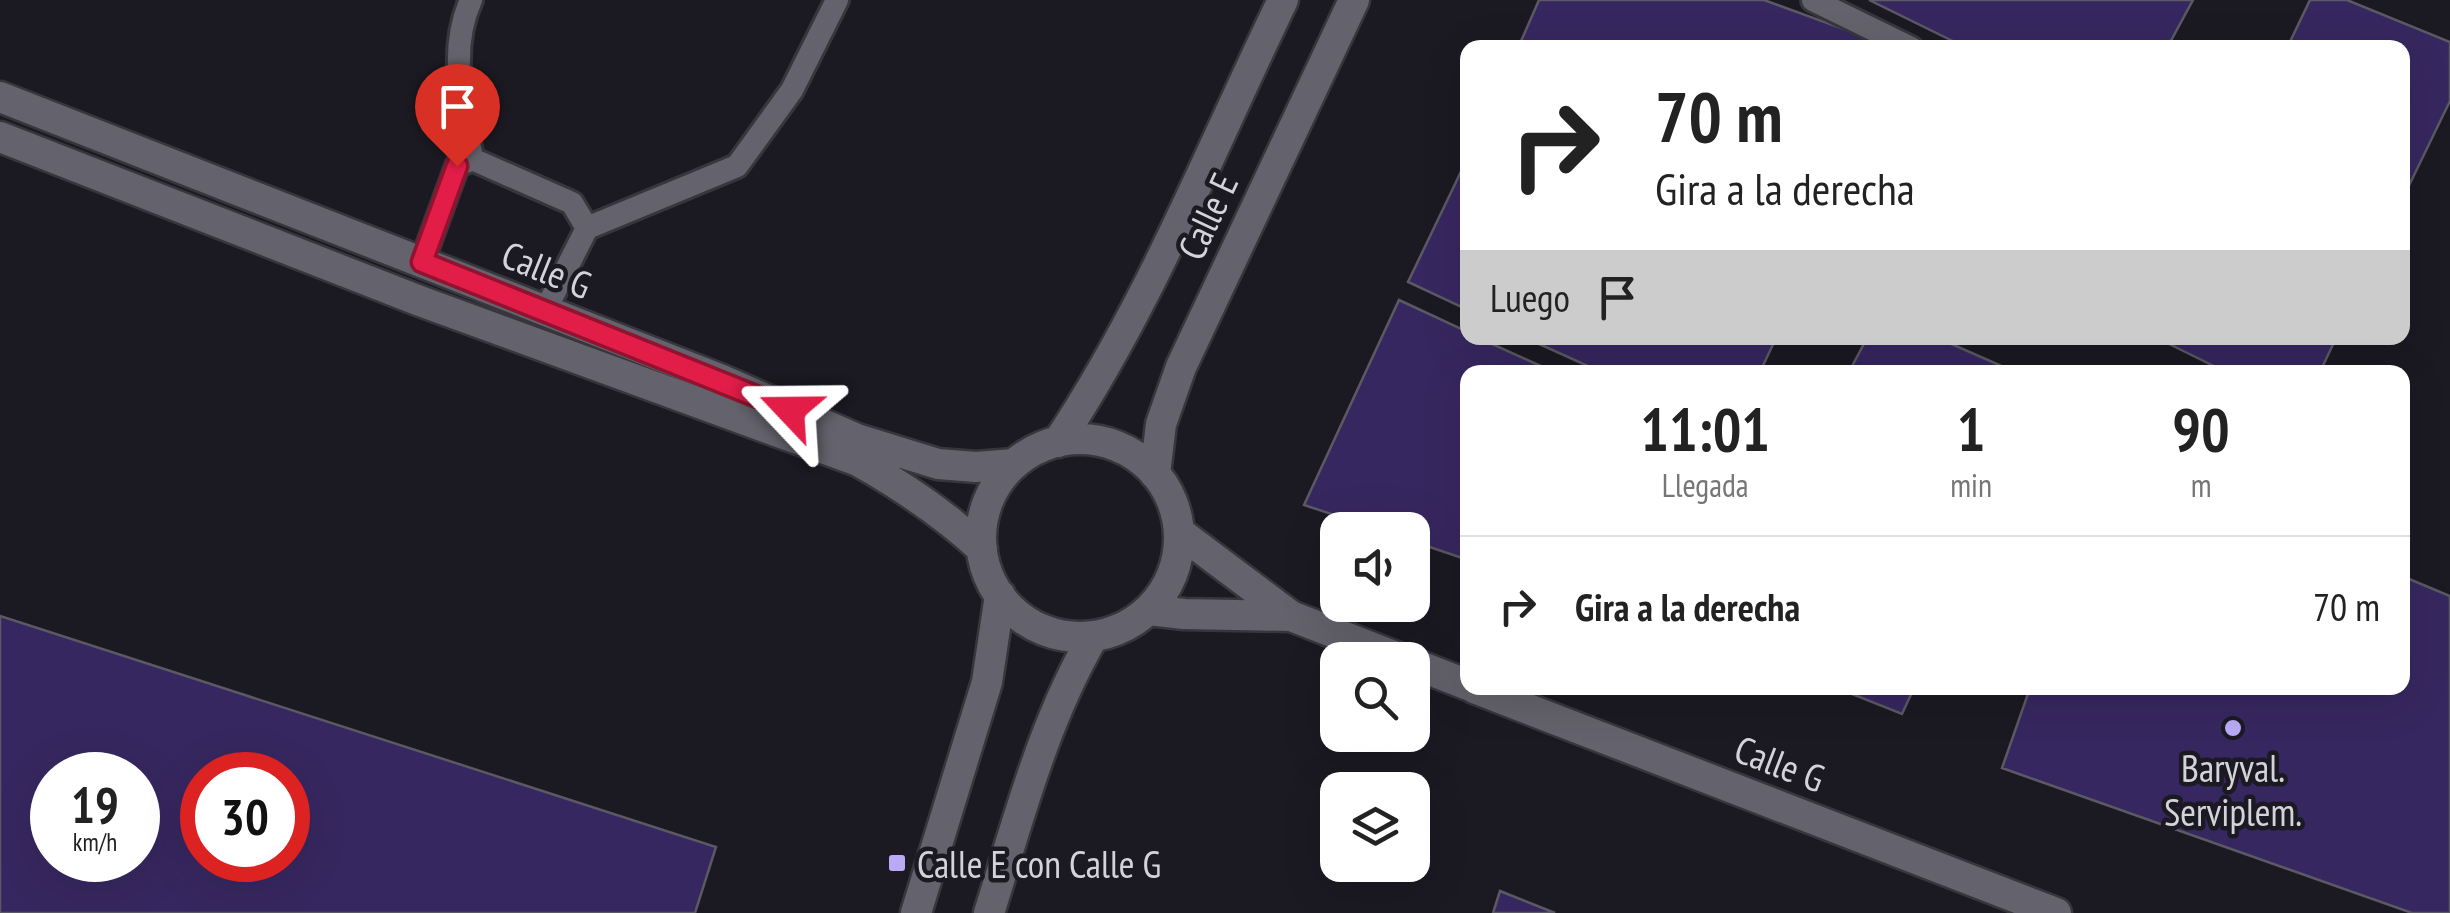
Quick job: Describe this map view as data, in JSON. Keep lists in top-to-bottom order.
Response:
{
  "streets": {
    "street": ["Calle E", "Calle G"]
  },
  "crossings": [
    ["Calle E", "Calle G"]
  ],
  "places": {
    "other": ["Baryval. Serviplem."],
    "transit": ["Calle E con Calle G"]
  },
  "page": {
    "turn": ["70 m", "Gira a la derecha"],
    "then": "Luego",
    "eta": [
      "11:01",
      "Llegada",
      "1",
      "min",
      "90",
      "m"
    ],
    "list": [
      {
        "name": "Gira a la derecha",
        "value": "70 m"
      }
    ],
    "speed": "19 km/h",
    "limit": "30"
  }
}
